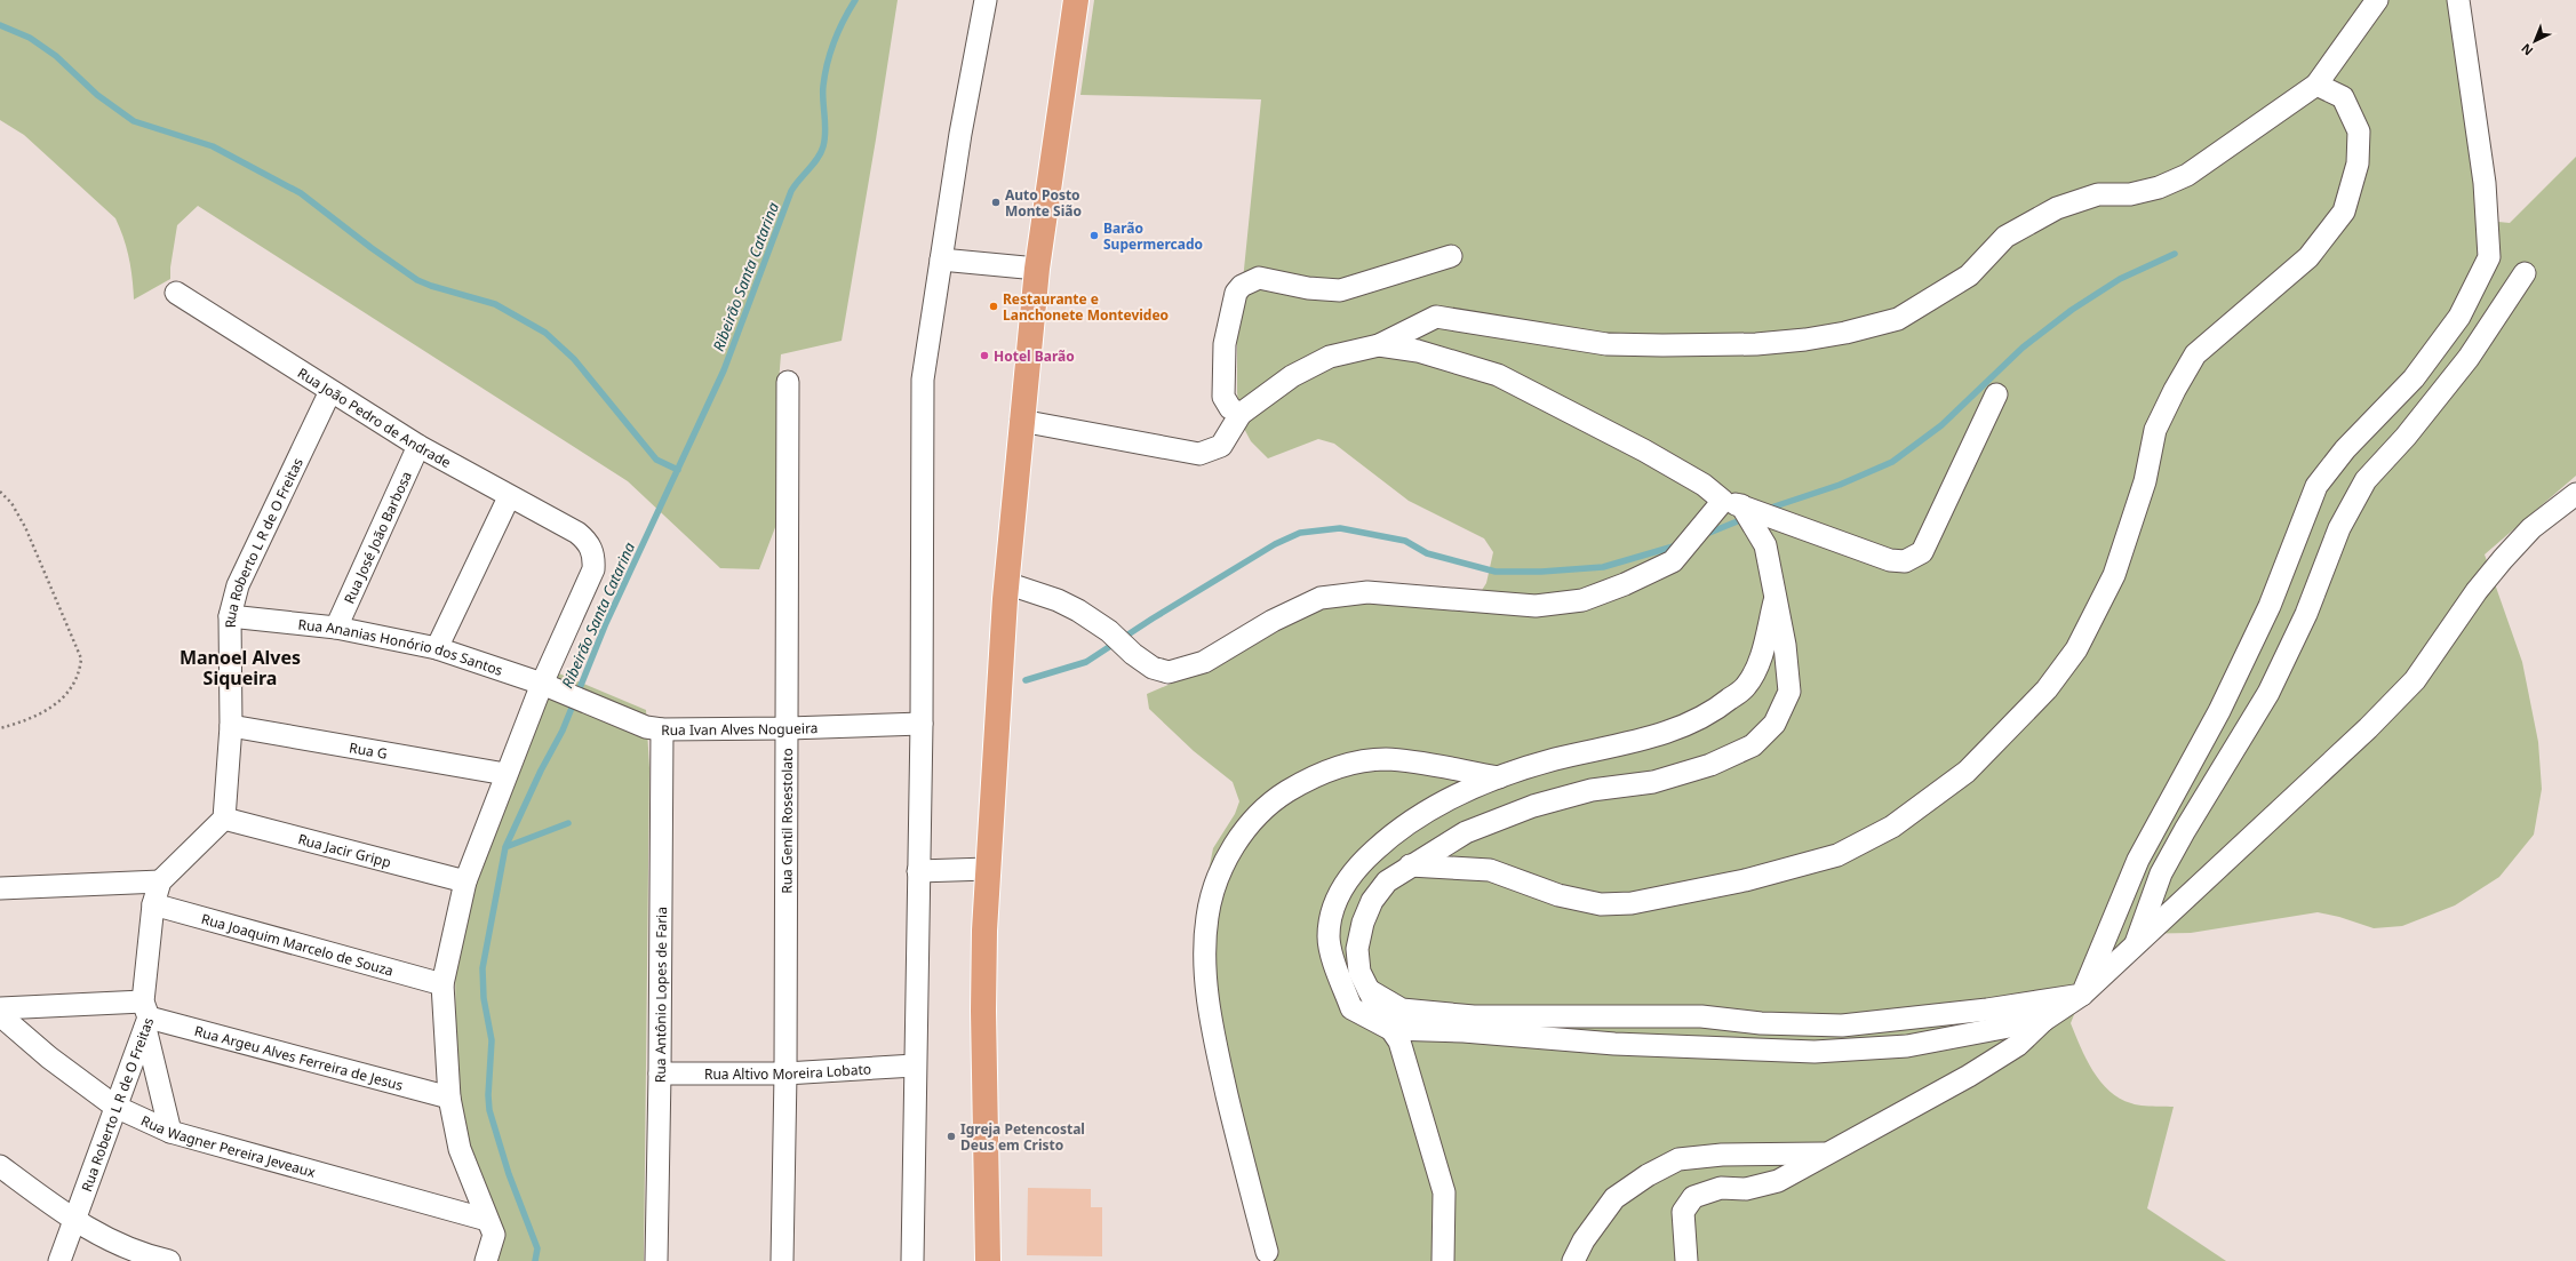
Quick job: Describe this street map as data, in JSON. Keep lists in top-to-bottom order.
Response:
{
  "streets": {
    "street": [
      "Rua João Pedro de Andrade",
      "Rua José João Barbosa",
      "Rua Roberto L R de O Freitas",
      "Rua Ananias Honório dos Santos",
      "Rua Ivan Alves Nogueira",
      "Rua G",
      "Rua Gentil Rosestolato",
      "Rua Jacir Gripp",
      "Rua Joaquim Marcelo de Souza",
      "Rua Antônio Lopes de Faria",
      "Rua Argeu Alves Ferreira de Jesus",
      "Rua Altivo Moreira Lobato",
      "Rua Wagner Pereira Jeveaux"
    ]
  },
  "crossings": [
    ["Rua João Pedro de Andrade", "Rua José João Barbosa"],
    ["Rua João Pedro de Andrade", "Rua Roberto L R de O Freitas"],
    ["Rua João Pedro de Andrade", "Rua Ananias Honório dos Santos"],
    ["Rua José João Barbosa", "Rua Ananias Honório dos Santos"],
    ["Rua Roberto L R de O Freitas", "Rua Ananias Honório dos Santos"],
    ["Rua Roberto L R de O Freitas", "Rua G"],
    ["Rua Roberto L R de O Freitas", "Rua Jacir Gripp"],
    ["Rua Roberto L R de O Freitas", "Rua Joaquim Marcelo de Souza"],
    ["Rua Roberto L R de O Freitas", "Rua Argeu Alves Ferreira de Jesus"],
    ["Rua Roberto L R de O Freitas", "Rua Wagner Pereira Jeveaux"],
    ["Rua Ananias Honório dos Santos", "Rua Ivan Alves Nogueira"],
    ["Rua Ivan Alves Nogueira", "Rua Gentil Rosestolato"],
    ["Rua Ivan Alves Nogueira", "Rua Antônio Lopes de Faria"],
    ["Rua Gentil Rosestolato", "Rua Altivo Moreira Lobato"],
    ["Rua Antônio Lopes de Faria", "Rua Altivo Moreira Lobato"]
  ],
  "districts": ["Manoel Alves Siqueira"],
  "water": ["Ribeirão Santa Catarina"],
  "places": [
    "Auto Posto Monte Sião",
    "Barão Supermercado",
    "Restaurante e Lanchonete Montevideo",
    "Hotel Barão",
    "Igreja Petencostal Deus em Cristo"
  ],
  "north": "bottom left"
}
